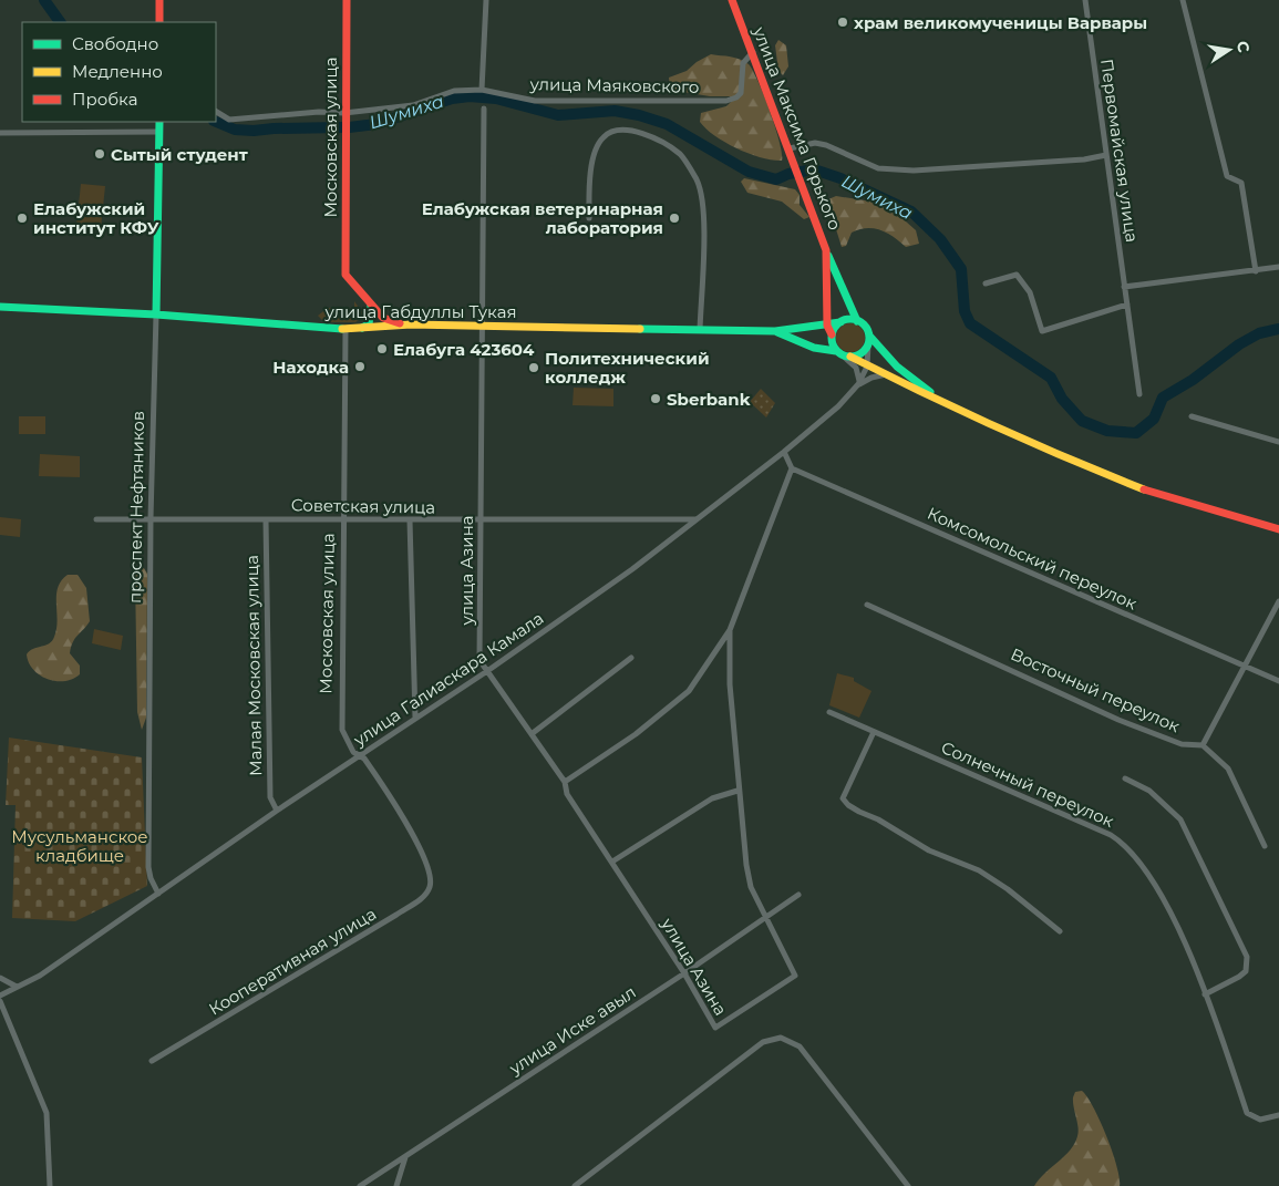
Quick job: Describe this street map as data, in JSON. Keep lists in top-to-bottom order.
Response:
{
  "streets": {
    "main road": [
      "улица Максима Горького",
      "Московская улица",
      "улица Габдуллы Тукая",
      "проспект Нефтяников"
    ],
    "street": [
      "улица Маяковского",
      "Первомайская улица",
      "Советская улица",
      "Комсомольский переулок",
      "улица Азина",
      "Малая Московская улица",
      "улица Галиаскара Камала",
      "Восточный переулок",
      "Солнечный переулок",
      "Кооперативная улица",
      "улица Иске авыл"
    ]
  },
  "crossings": [
    ["улица Маяковского", "улица Максима Горького"],
    ["улица Маяковского", "Московская улица"],
    ["улица Максима Горького", "улица Габдуллы Тукая"],
    ["улица Максима Горького", "улица Галиаскара Камала"],
    ["Московская улица", "улица Габдуллы Тукая"],
    ["Московская улица", "Советская улица"],
    ["Московская улица", "улица Галиаскара Камала"],
    ["Московская улица", "Кооперативная улица"],
    ["улица Габдуллы Тукая", "проспект Нефтяников"],
    ["улица Габдуллы Тукая", "улица Азина"],
    ["улица Габдуллы Тукая", "улица Галиаскара Камала"],
    ["Советская улица", "проспект Нефтяников"],
    ["Советская улица", "улица Азина"],
    ["Советская улица", "Малая Московская улица"],
    ["Советская улица", "улица Галиаскара Камала"],
    ["проспект Нефтяников", "улица Галиаскара Камала"],
    ["улица Азина", "улица Галиаскара Камала"],
    ["улица Азина", "улица Иске авыл"],
    ["Малая Московская улица", "улица Галиаскара Камала"]
  ],
  "water": ["Шумиха"],
  "parks": ["Мусульманское кладбище"],
  "places": [
    "храм великомученицы Варвары",
    "Сытый студент",
    "Елабужский институт КФУ",
    "Елабужская ветеринарная лаборатория",
    "Елабуга 423604",
    "Находка",
    "Политехнический колледж",
    "Sberbank"
  ],
  "legend": ["Свободно", "Медленно", "Пробка"],
  "north": "right"
}
